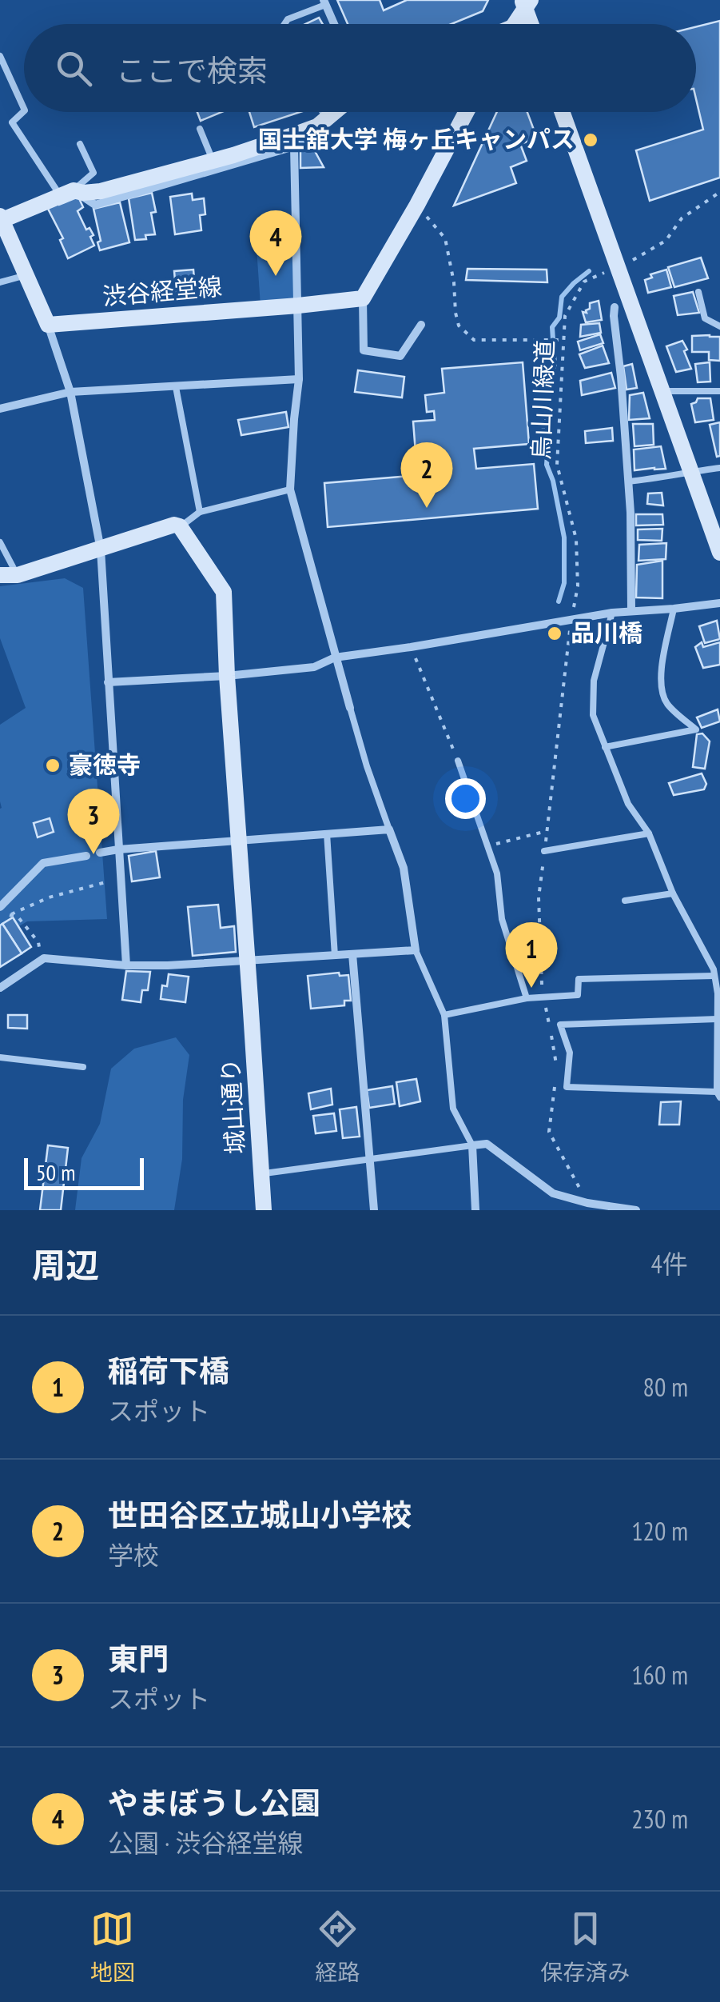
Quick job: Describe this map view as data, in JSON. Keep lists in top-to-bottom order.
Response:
{
  "streets": {
    "street": ["渋谷経堂線", "城山通り"],
    "path": ["烏山川緑道"]
  },
  "places": ["国士舘大学 梅ヶ丘キャンパス", "品川橋", "豪徳寺"],
  "scale_bar": "50 m",
  "page": {
    "search": "ここで検索",
    "pins": [
      "4",
      "2",
      "3",
      "1"
    ],
    "scale": "50 m",
    "heading": ["周辺", "4件"],
    "list": [
      {
        "mark": "1",
        "name": "稲荷下橋",
        "note": "スポット",
        "value": "80 m"
      },
      {
        "mark": "2",
        "name": "世田谷区立城山小学校",
        "note": "学校",
        "value": "120 m"
      },
      {
        "mark": "3",
        "name": "東門",
        "note": "スポット",
        "value": "160 m"
      },
      {
        "mark": "4",
        "name": "やまぼうし公園",
        "note": "公園 · 渋谷経堂線",
        "value": "230 m"
      }
    ],
    "nav": ["地図", "経路", "保存済み"]
  }
}
